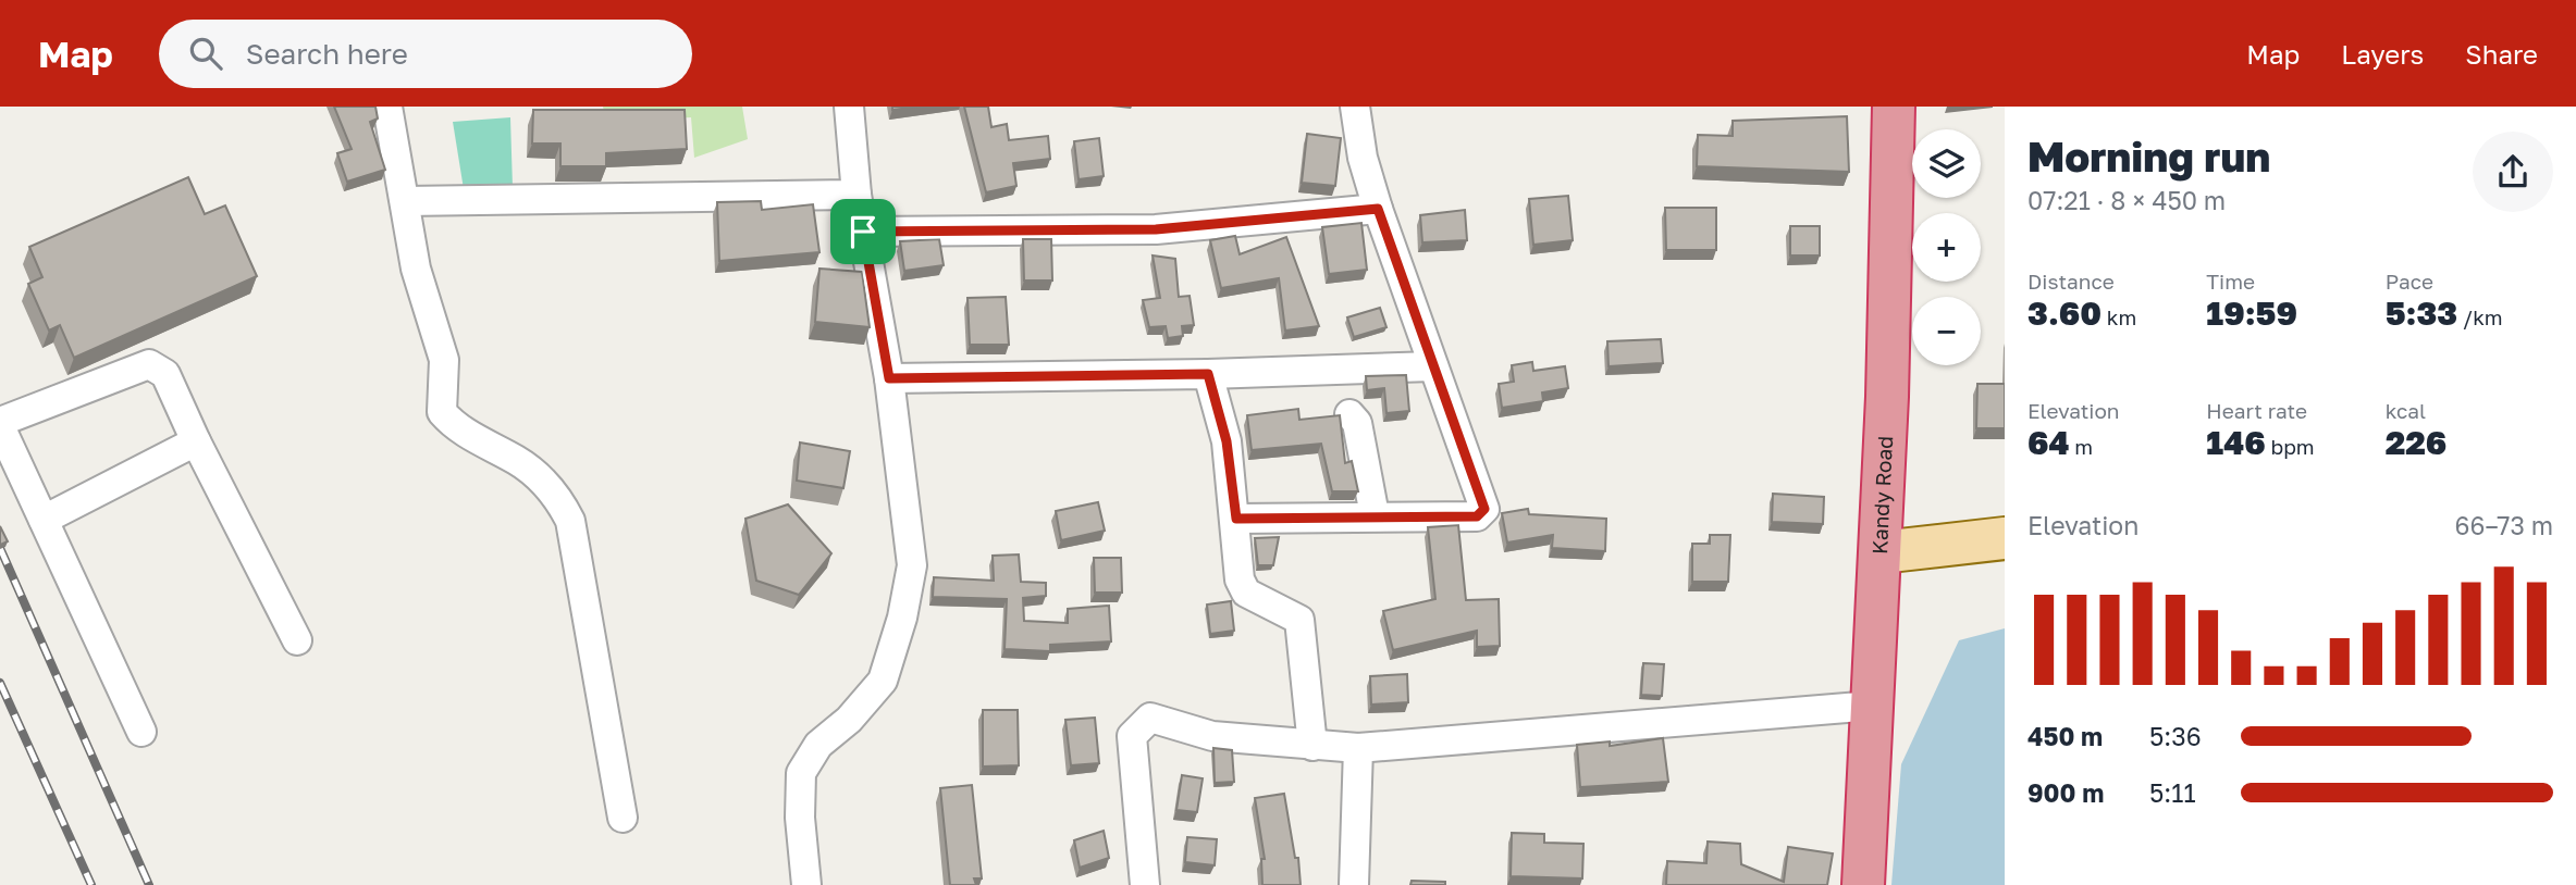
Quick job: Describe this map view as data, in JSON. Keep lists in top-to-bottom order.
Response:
{
  "streets": {
    "highway": ["Kandy Road"]
  },
  "page": {
    "header": "Map",
    "search": "Search here",
    "nav": ["Map", "Layers", "Share"],
    "heading": ["Morning run", "07:21 · 8 × 450 m"],
    "map_buttons": ["+", "−"],
    "stats": [
      ["Distance", "3.60 km"],
      ["Time", "19:59"],
      ["Pace", "5:33 /km"],
      ["Elevation", "64 m"],
      ["Heart rate", "146 bpm"],
      ["kcal", "226"]
    ],
    "chart": ["Elevation", "66–73 m"],
    "list": [
      {
        "name": "450 m",
        "note": "5:36"
      },
      {
        "name": "900 m",
        "note": "5:11"
      }
    ]
  }
}
